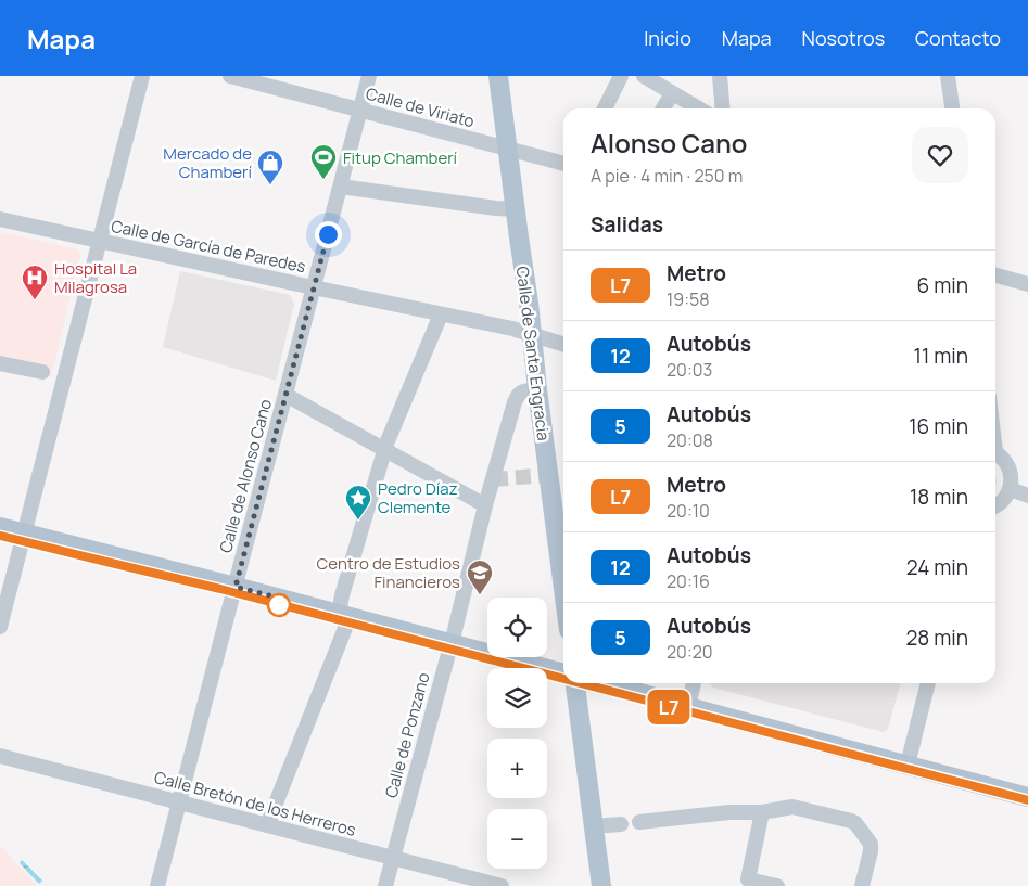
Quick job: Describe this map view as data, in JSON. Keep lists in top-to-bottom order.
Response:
{
  "streets": {
    "main road": ["Calle de Santa Engracia"],
    "street": [
      "Calle de Viriato",
      "Calle de García de Paredes",
      "Calle de Alonso Cano",
      "Calle de Ponzano",
      "Calle Bretón de los Herreros"
    ]
  },
  "crossings": [
    ["Calle de Viriato", "Calle de Santa Engracia"],
    ["Calle de Viriato", "Calle de Alonso Cano"],
    ["Calle de García de Paredes", "Calle de Santa Engracia"],
    ["Calle de García de Paredes", "Calle de Alonso Cano"],
    ["Calle de Santa Engracia", "Calle de Ponzano"],
    ["Calle de Alonso Cano", "Calle Bretón de los Herreros"],
    ["Calle de Ponzano", "Calle Bretón de los Herreros"]
  ],
  "places": {
    "sports": ["Fitup Chamberí"],
    "shop": ["Mercado de Chamberí"],
    "hospital": ["Hospital La Milagrosa"],
    "place": ["Pedro Díaz Clemente"],
    "school or university": ["Centro de Estudios Financieros"]
  },
  "lines": ["metro line L7"],
  "page": {
    "header": "Mapa",
    "nav": [
      "Inicio",
      "Mapa",
      "Nosotros",
      "Contacto"
    ],
    "on_map": "L7",
    "heading": [
      ["Alonso Cano", "A pie · 4 min · 250 m"],
      "Salidas"
    ],
    "list": [
      {
        "mark": "L7",
        "name": "Metro",
        "note": "19:58",
        "value": "6 min"
      },
      {
        "mark": "12",
        "name": "Autobús",
        "note": "20:03",
        "value": "11 min"
      },
      {
        "mark": "5",
        "name": "Autobús",
        "note": "20:08",
        "value": "16 min"
      },
      {
        "mark": "L7",
        "name": "Metro",
        "note": "20:10",
        "value": "18 min"
      },
      {
        "mark": "12",
        "name": "Autobús",
        "note": "20:16",
        "value": "24 min"
      },
      {
        "mark": "5",
        "name": "Autobús",
        "note": "20:20",
        "value": "28 min"
      }
    ],
    "map_buttons": ["+", "−"]
  }
}
